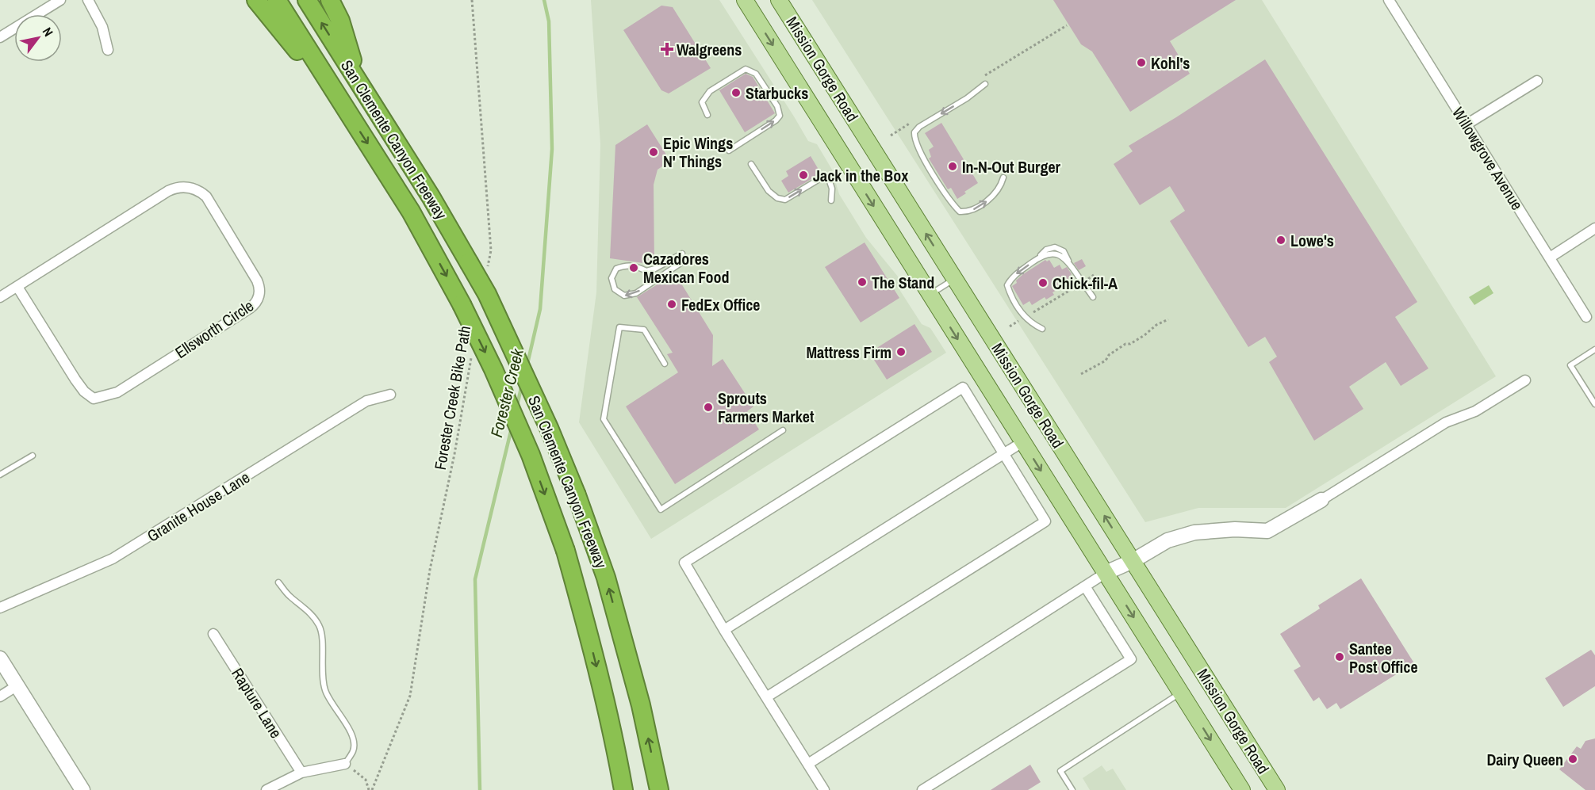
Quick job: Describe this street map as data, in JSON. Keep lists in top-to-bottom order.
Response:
{
  "streets": {
    "highway": ["San Clemente Canyon Freeway"],
    "main road": ["Mission Gorge Road"],
    "street": [
      "Willowgrove Avenue",
      "Ellsworth Circle",
      "Granite House Lane",
      "Rapture Lane"
    ],
    "path": ["Forester Creek Bike Path"]
  },
  "water": ["Forester Creek"],
  "places": {
    "health": ["Walgreens"],
    "other": [
      "Kohl's",
      "Starbucks",
      "Epic Wings N' Things",
      "In-N-Out Burger",
      "Jack in the Box",
      "Lowe's",
      "Cazadores Mexican Food",
      "The Stand",
      "Chick-fil-A",
      "FedEx Office",
      "Mattress Firm",
      "Sprouts Farmers Market",
      "Santee Post Office",
      "Dairy Queen"
    ]
  },
  "north": "top right"
}
